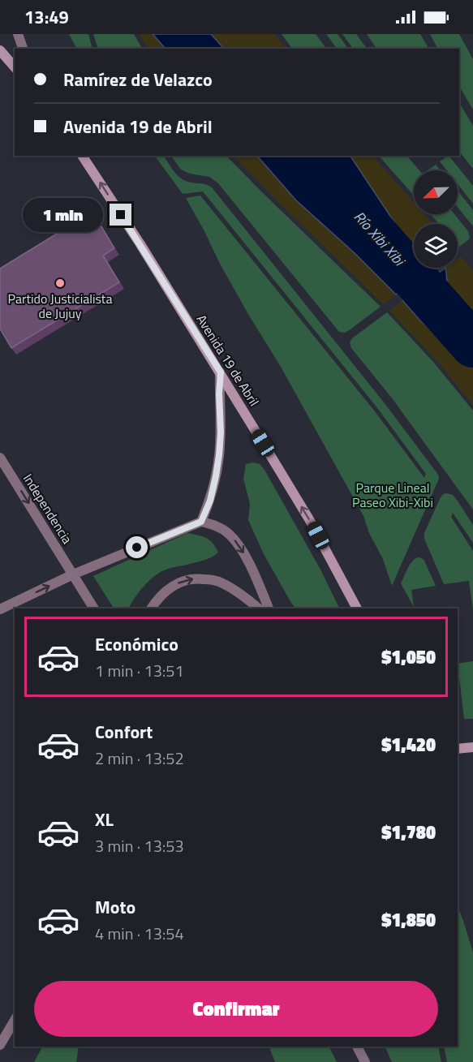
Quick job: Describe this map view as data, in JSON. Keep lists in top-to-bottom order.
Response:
{
  "streets": {
    "main road": ["Avenida 19 de Abril"],
    "street": ["Independencia"]
  },
  "one_way": ["Avenida 19 de Abril", "Independencia"],
  "water": ["Río Xibi Xibi"],
  "parks": ["Parque Lineal Paseo Xibi-Xibi"],
  "places": ["Partido Justicialista de Jujuy"],
  "north": "bottom left",
  "page": {
    "status": "13:49",
    "banner": ["Ramírez de Velazco", "Avenida 19 de Abril"],
    "bubble": "1 min",
    "list": [
      {
        "name": "Económico",
        "note": "1 min · 13:51",
        "value": "$1,050"
      },
      {
        "name": "Confort",
        "note": "2 min · 13:52",
        "value": "$1,420"
      },
      {
        "name": "XL",
        "note": "3 min · 13:53",
        "value": "$1,780"
      },
      {
        "name": "Moto",
        "note": "4 min · 13:54",
        "value": "$1,850"
      }
    ],
    "buttons": "Confirmar"
  }
}
